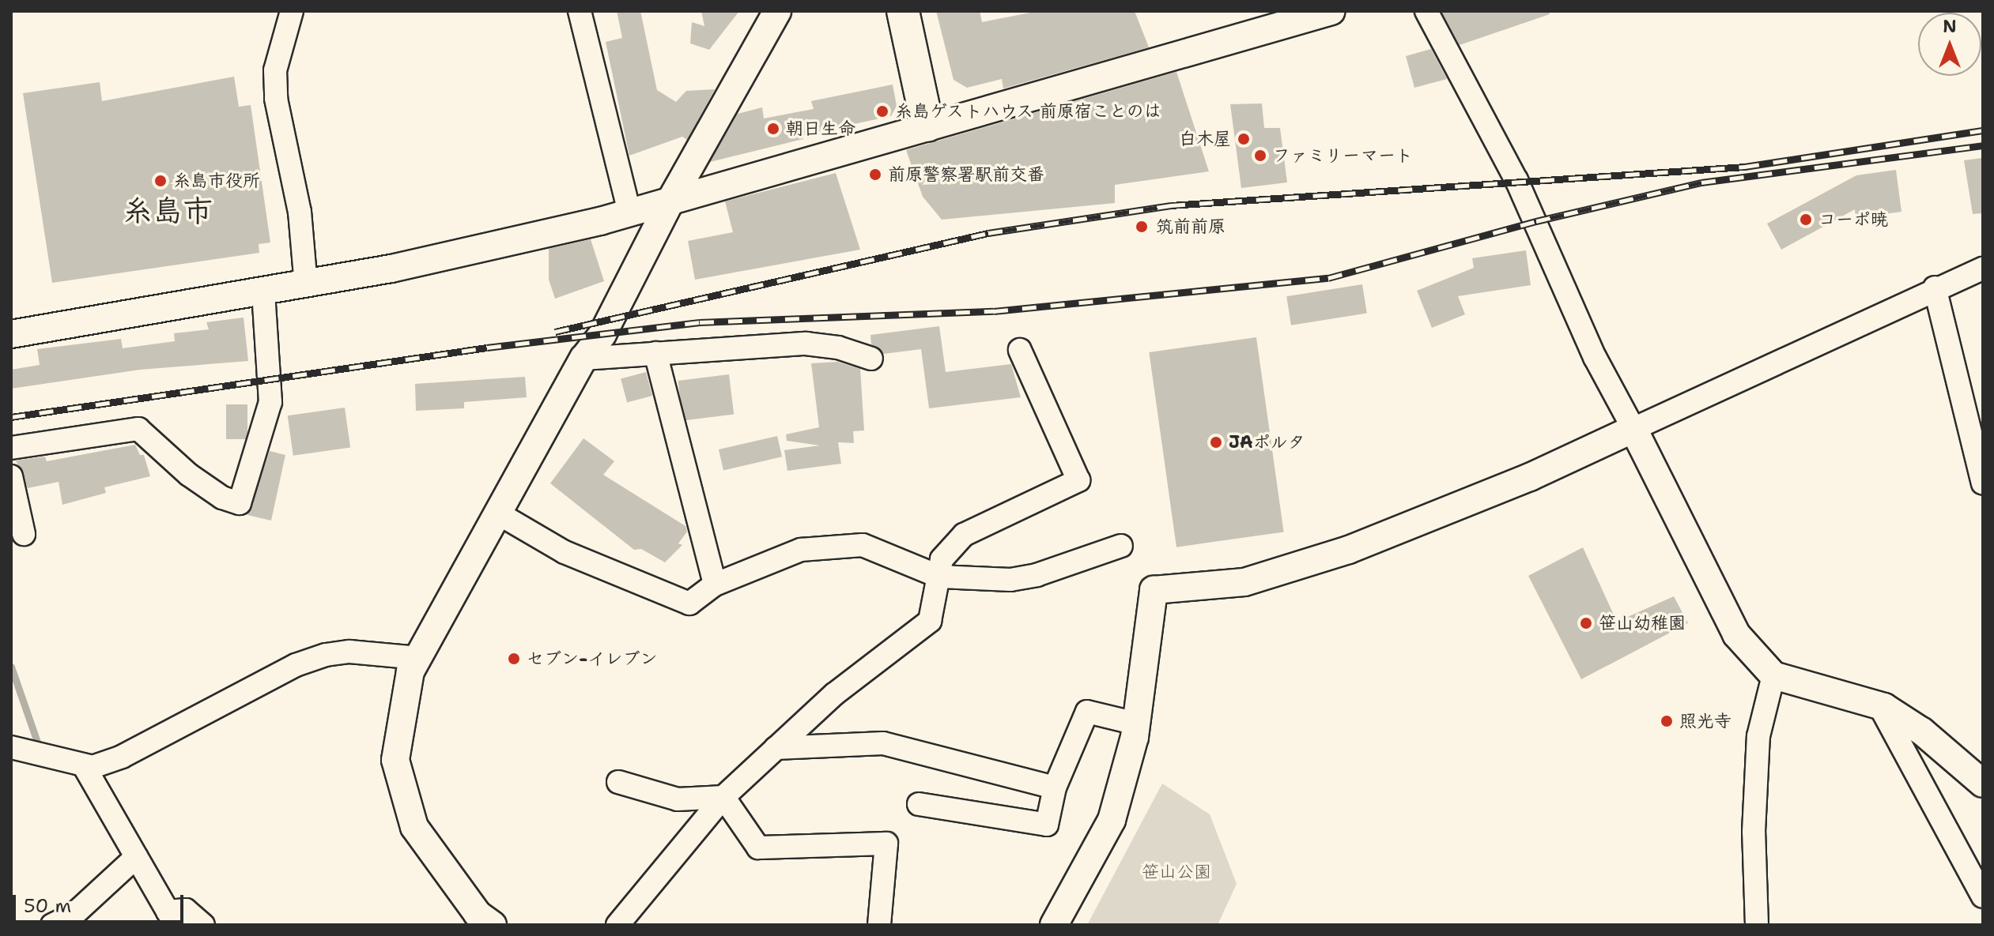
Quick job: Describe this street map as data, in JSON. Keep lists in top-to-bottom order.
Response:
{
  "districts": ["糸島市"],
  "parks": ["笹山公園"],
  "places": [
    "糸島ゲストハウス 前原宿ことのは",
    "朝日生命",
    "白木屋",
    "ファミリーマート",
    "前原警察署駅前交番",
    "糸島市役所",
    "コーポ暁",
    "筑前前原",
    "JAポルタ",
    "笹山幼稚園",
    "セブン-イレブン",
    "照光寺"
  ],
  "scale_bar": "50 m",
  "north": "top"
}
